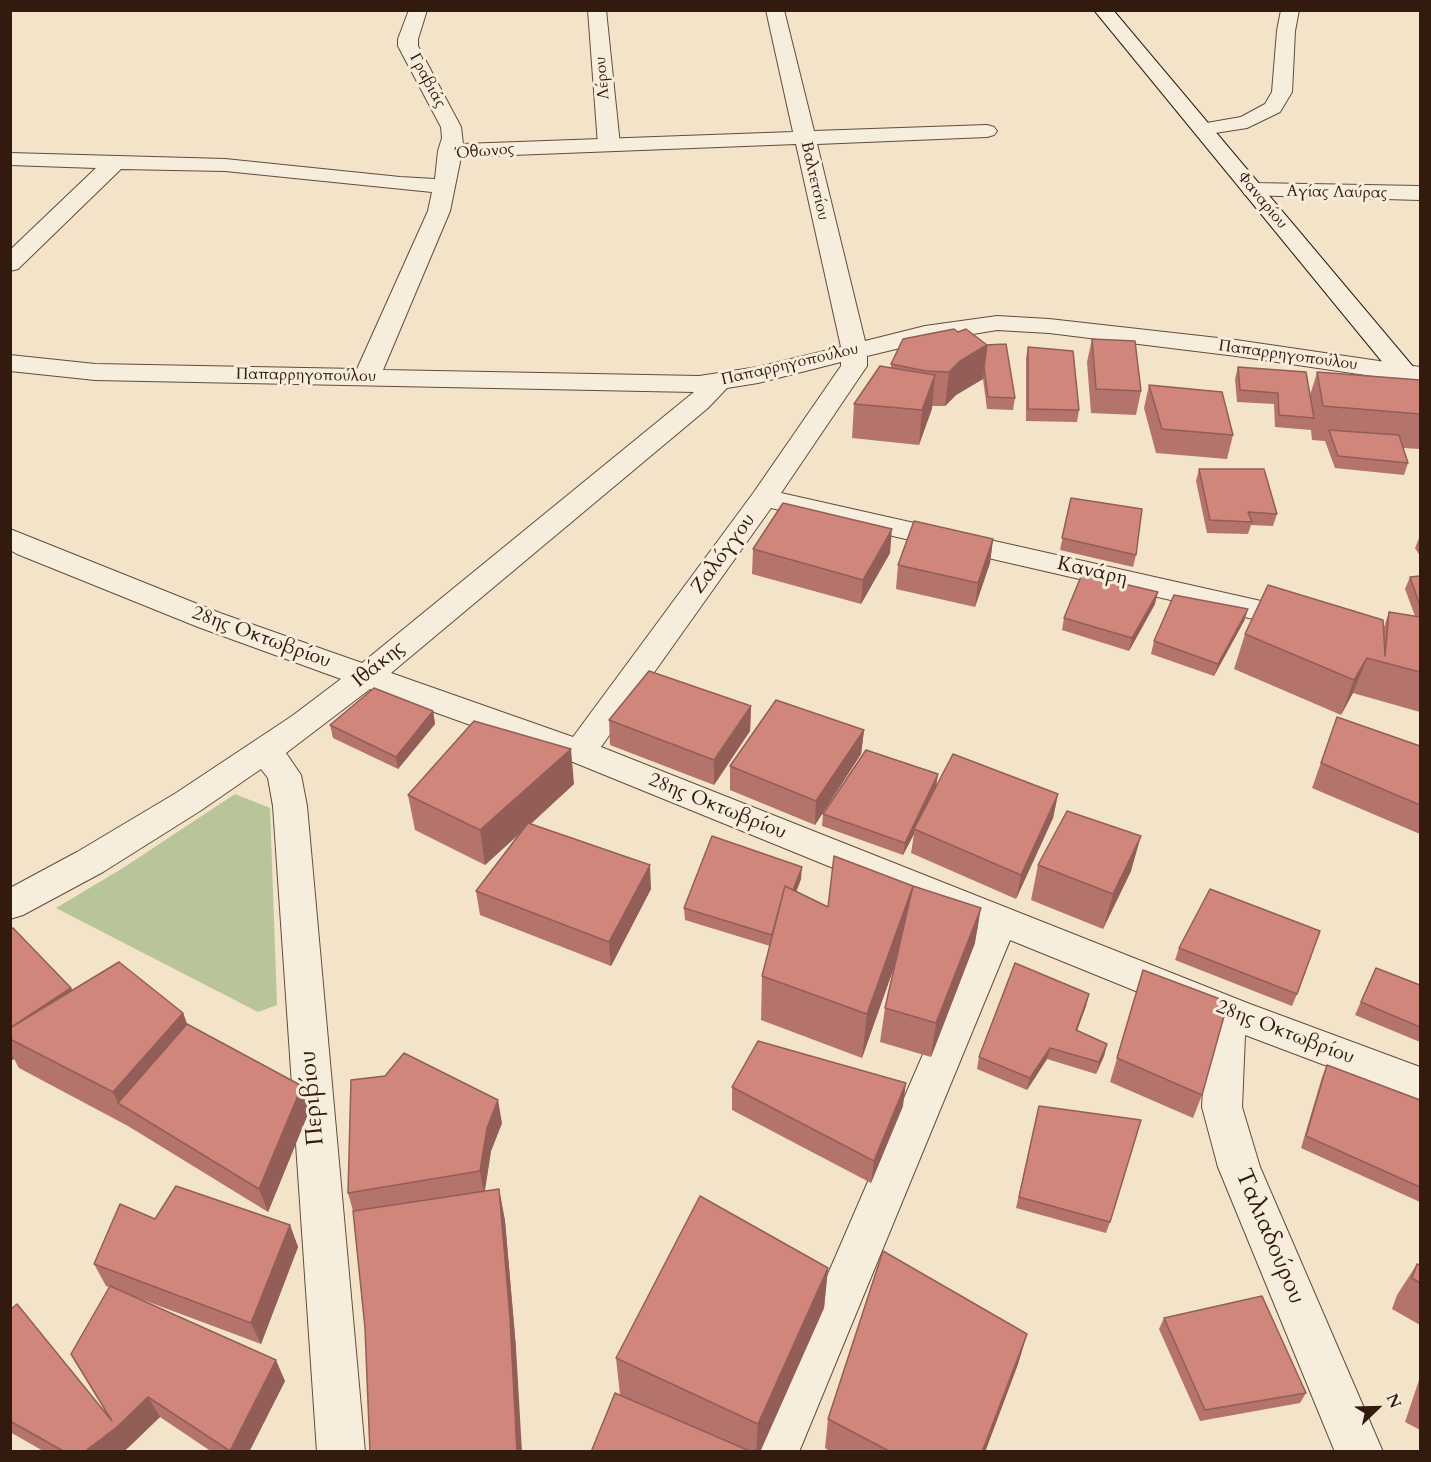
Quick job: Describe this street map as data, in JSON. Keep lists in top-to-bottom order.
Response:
{
  "streets": {
    "street": [
      "Λέρου",
      "Γραβιάς",
      "Όθωνος",
      "Βαλτετσίου",
      "Αγίας Λαύρας",
      "Φαναρίου",
      "Παπαρρηγοπούλου",
      "Ζαλόγγου",
      "Κανάρη",
      "28ης Οκτωβρίου",
      "Ιθάκης",
      "Περιβίου",
      "Ταλιαδούρου"
    ]
  },
  "crossings": [
    ["Λέρου", "Όθωνος"],
    ["Γραβιάς", "Όθωνος"],
    ["Όθωνος", "Βαλτετσίου"],
    ["Βαλτετσίου", "Παπαρρηγοπούλου"],
    ["Βαλτετσίου", "Ζαλόγγου"],
    ["Αγίας Λαύρας", "Φαναρίου"],
    ["Φαναρίου", "Παπαρρηγοπούλου"],
    ["Παπαρρηγοπούλου", "Ζαλόγγου"],
    ["Παπαρρηγοπούλου", "Ιθάκης"],
    ["Ζαλόγγου", "Κανάρη"],
    ["Ζαλόγγου", "28ης Οκτωβρίου"],
    ["28ης Οκτωβρίου", "Ιθάκης"],
    ["28ης Οκτωβρίου", "Ταλιαδούρου"],
    ["Ιθάκης", "Περιβίου"]
  ],
  "north": "top right"
}
